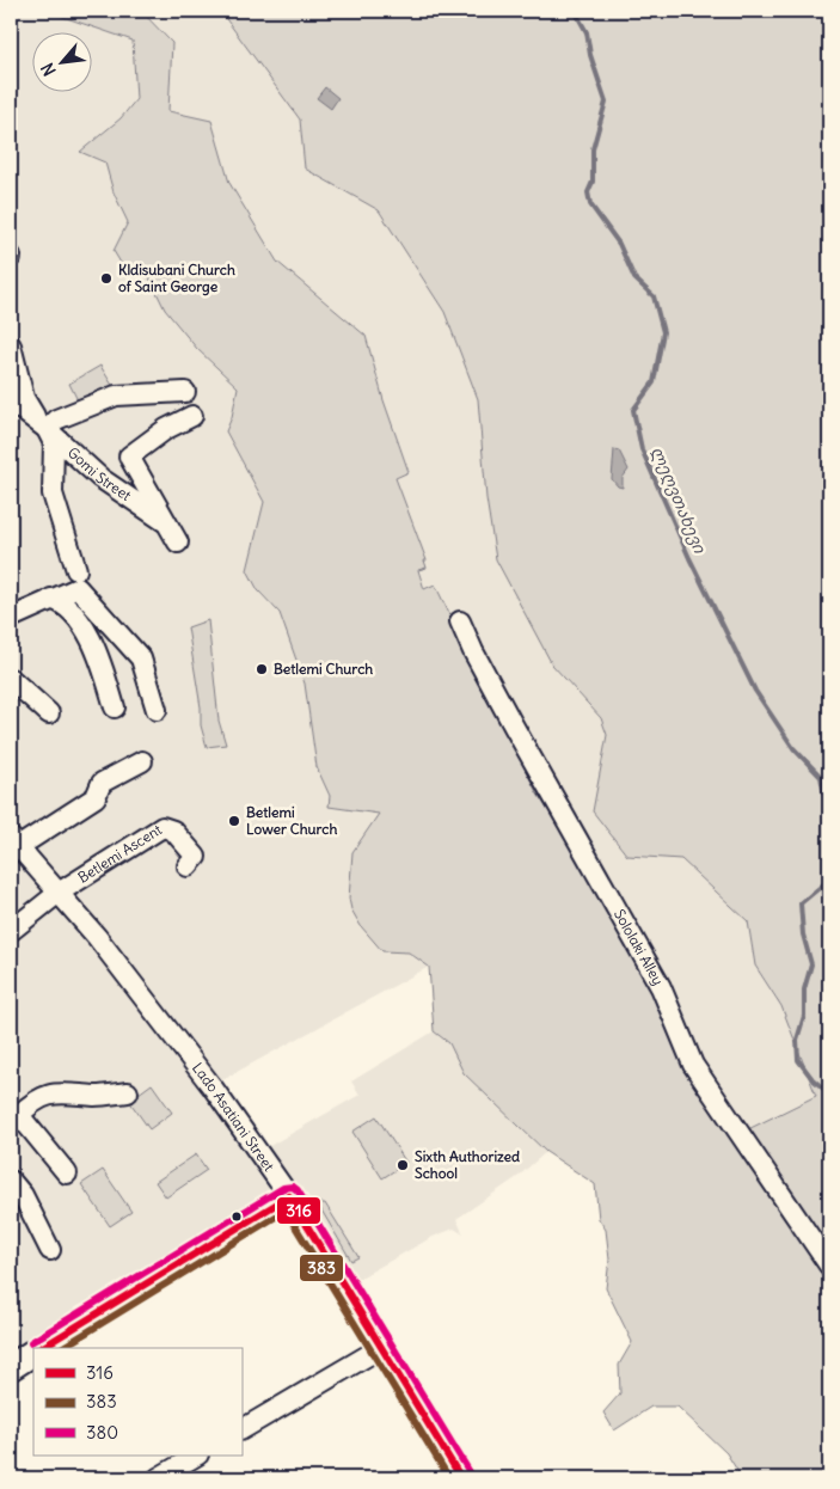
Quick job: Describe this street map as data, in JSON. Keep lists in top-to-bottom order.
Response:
{
  "streets": {
    "main road": ["Lado Asatiani Street"],
    "street": ["Gomi Street", "Betlemi Ascent", "Sololaki Alley"]
  },
  "crossings": [
    ["Betlemi Ascent", "Lado Asatiani Street"]
  ],
  "water": ["ლეღვთახევი"],
  "places": [
    "Kldisubani Church of Saint George",
    "Betlemi Church",
    "Betlemi Lower Church",
    "Sixth Authorized School"
  ],
  "lines": ["transit line 380", "transit line 316", "transit line 383"],
  "legend": ["316", "383", "380"],
  "north": "bottom left"
}
